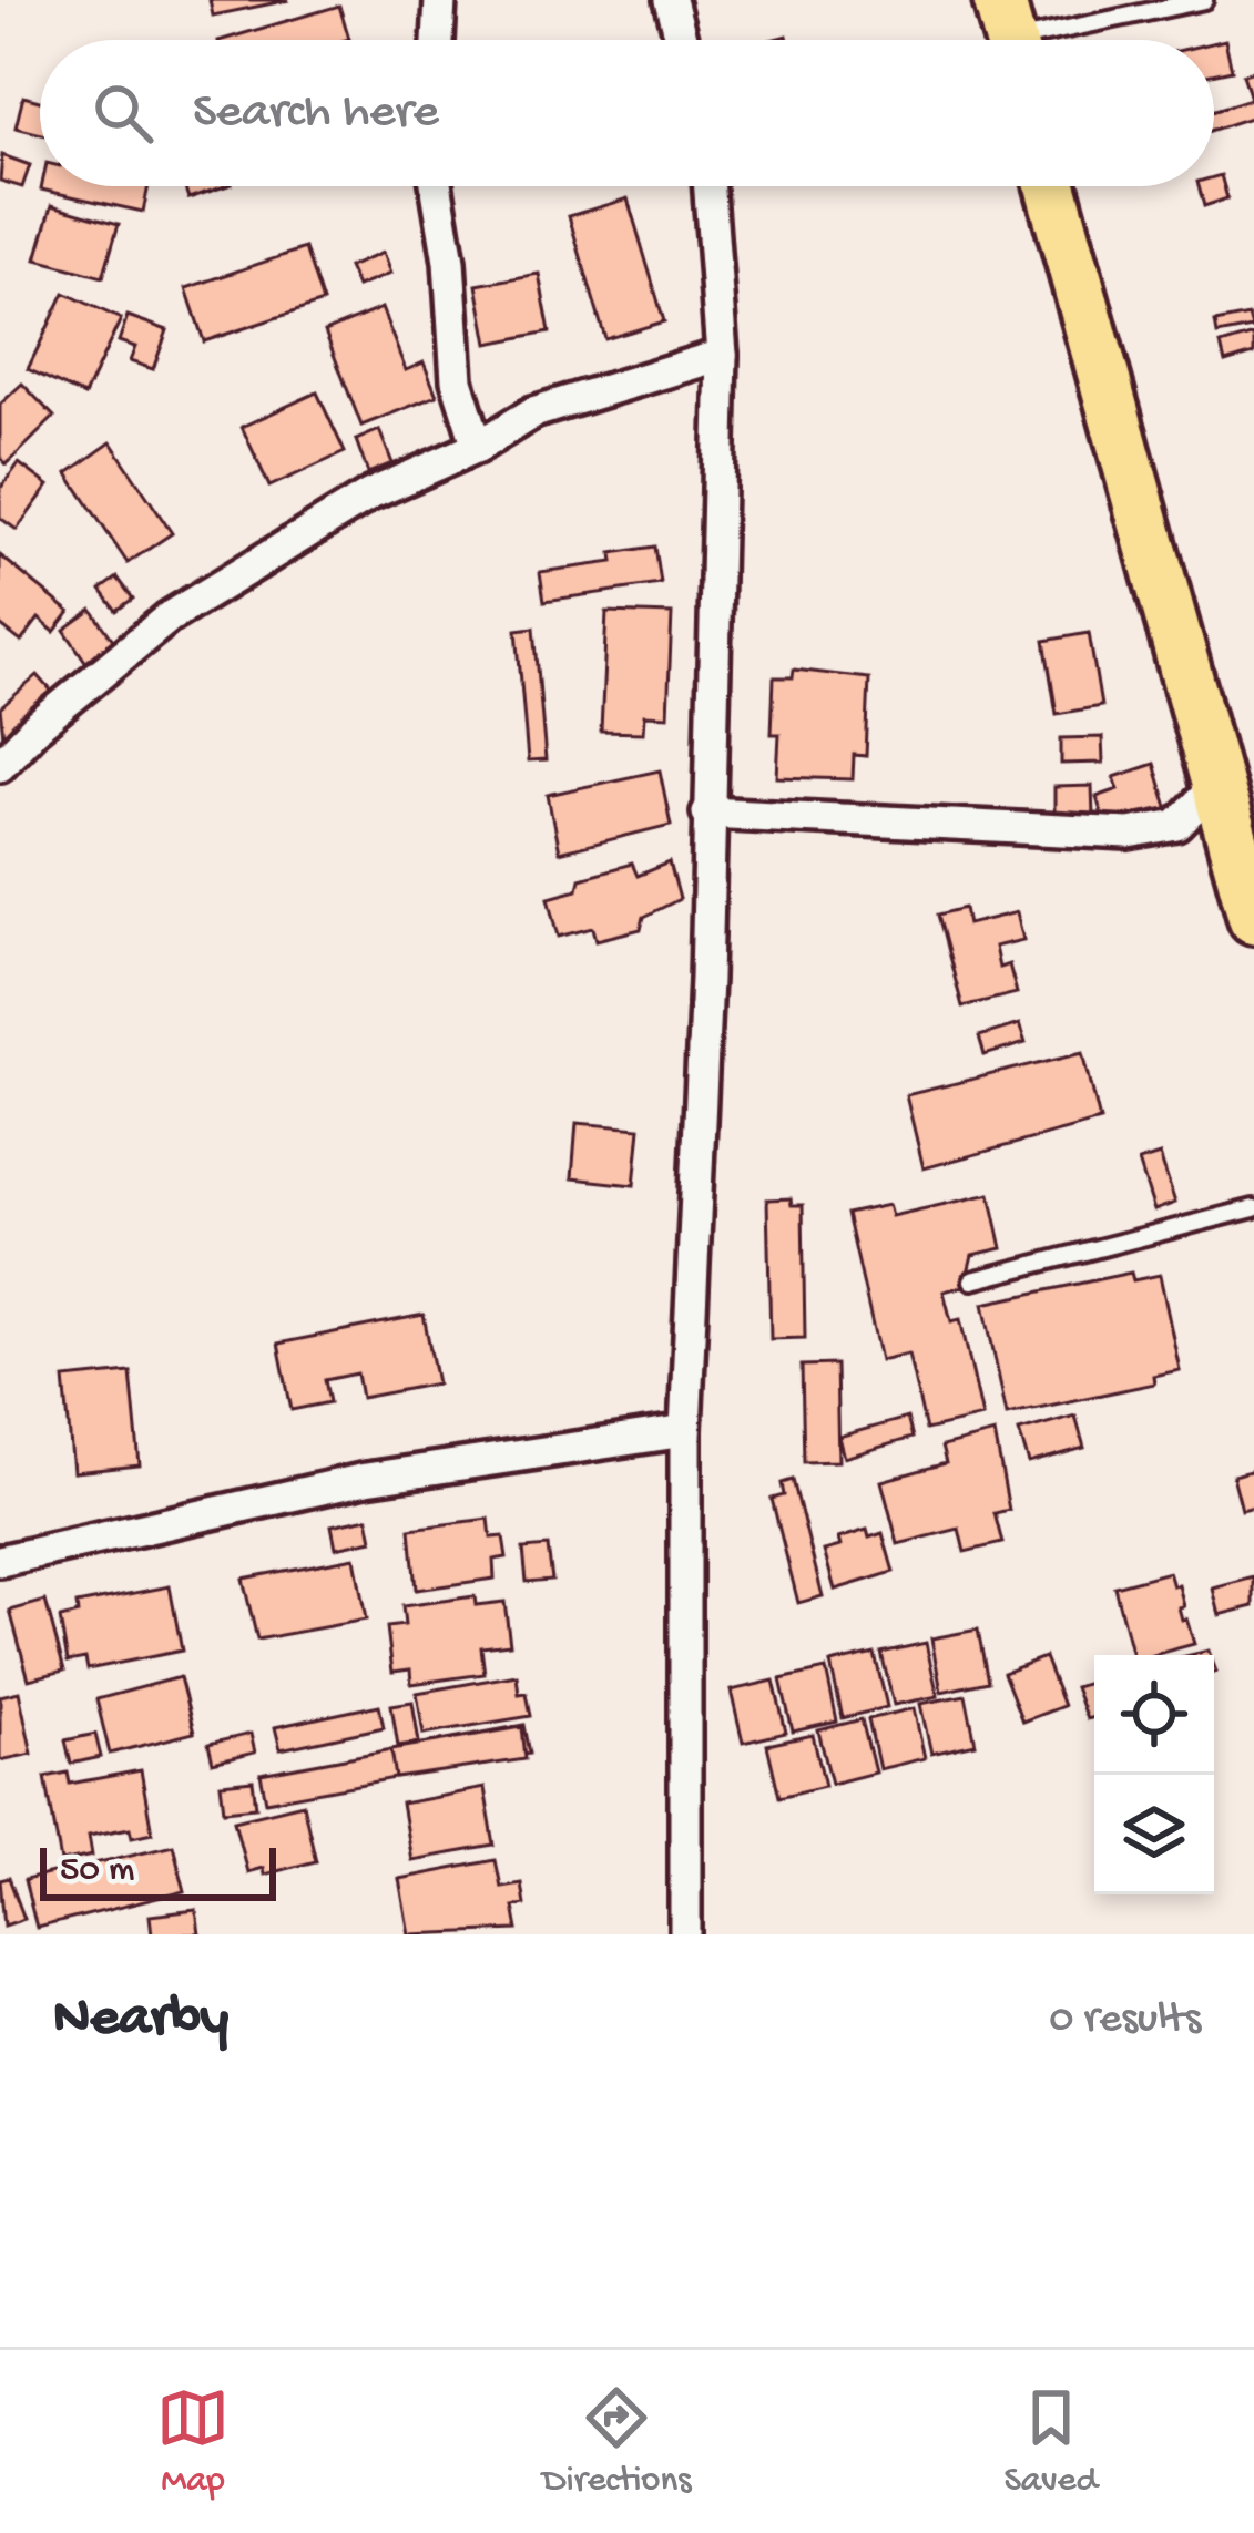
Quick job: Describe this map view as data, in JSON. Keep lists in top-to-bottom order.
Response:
{
  "scale_bar": "50 m",
  "page": {
    "search": "Search here",
    "scale": "50 m",
    "heading": ["Nearby", "0 results"],
    "nav": ["Map", "Directions", "Saved"]
  }
}
